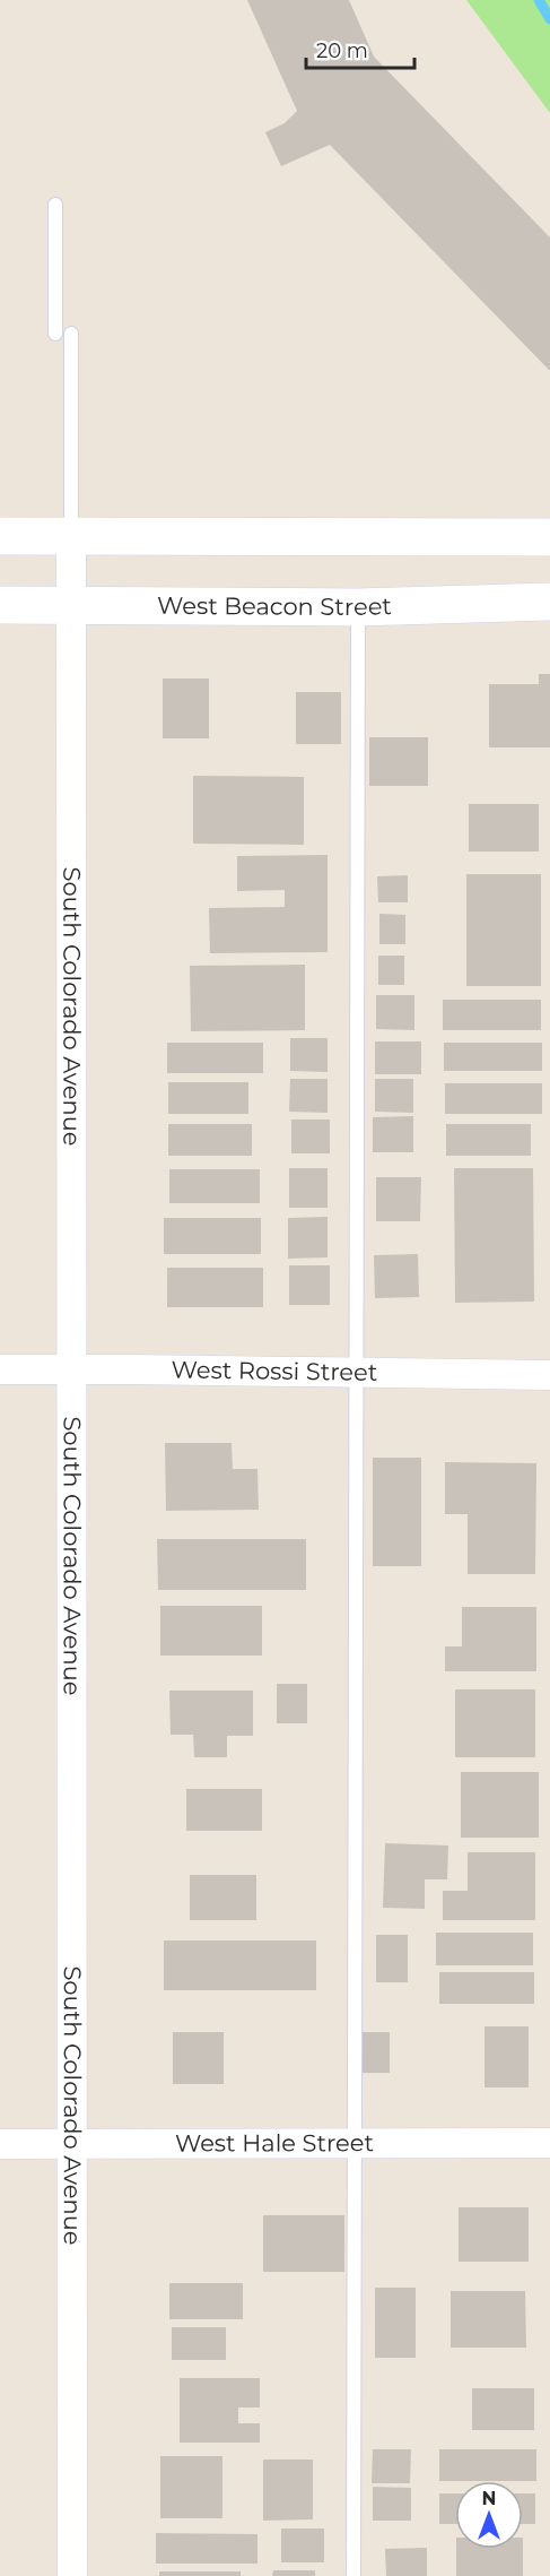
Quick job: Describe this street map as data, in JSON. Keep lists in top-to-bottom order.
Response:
{
  "streets": {
    "street": [
      "West Beacon Street",
      "South Colorado Avenue",
      "West Rossi Street",
      "West Hale Street"
    ]
  },
  "crossings": [
    ["West Beacon Street", "South Colorado Avenue"],
    ["South Colorado Avenue", "West Rossi Street"],
    ["South Colorado Avenue", "West Hale Street"]
  ],
  "scale_bar": "20 m",
  "north": "top"
}
